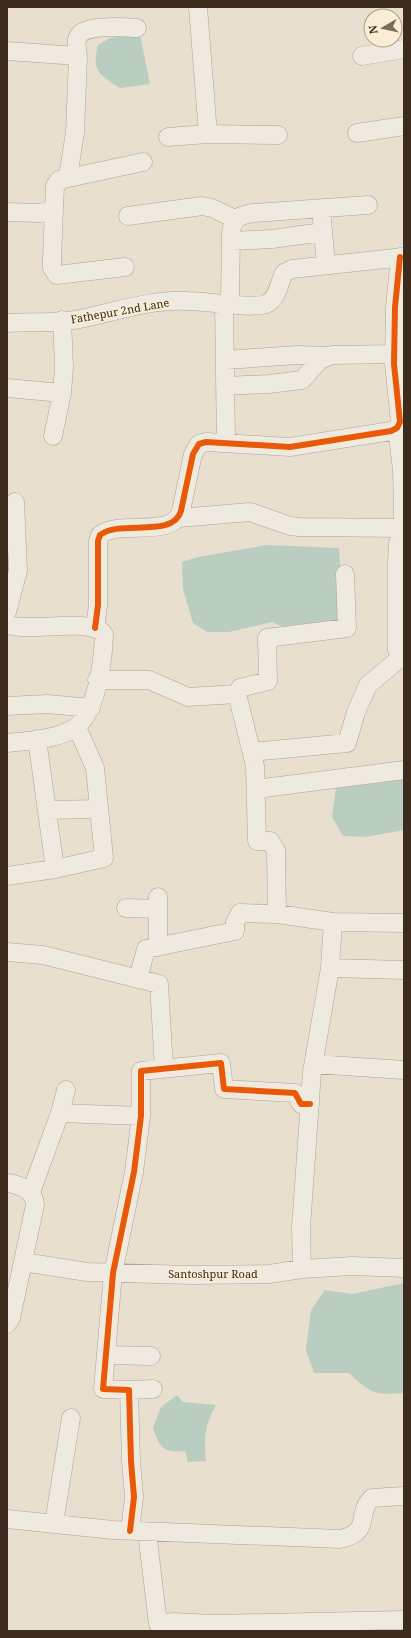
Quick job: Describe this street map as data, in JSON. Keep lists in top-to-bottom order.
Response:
{
  "streets": {
    "street": ["Fathepur 2nd Lane", "Santoshpur Road"]
  },
  "north": "left"
}
